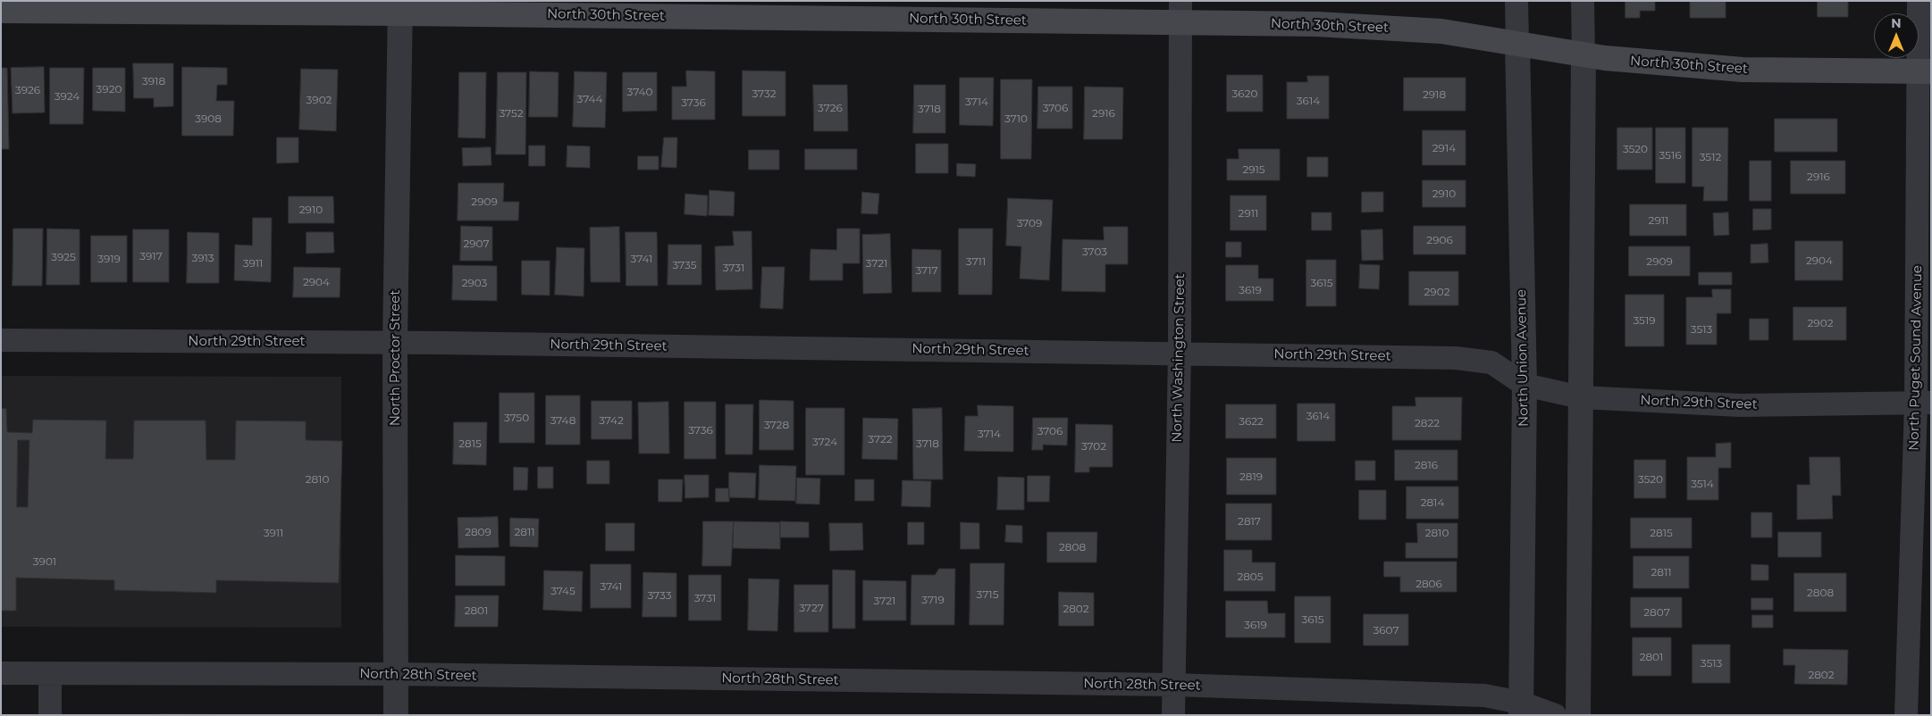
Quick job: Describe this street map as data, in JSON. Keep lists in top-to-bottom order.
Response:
{
  "streets": {
    "main road": ["North 30th Street"],
    "street": [
      "North 29th Street",
      "North Proctor Street",
      "North Washington Street",
      "North Union Avenue",
      "North Puget Sound Avenue",
      "North 28th Street"
    ]
  },
  "crossings": [
    ["North 30th Street", "North Proctor Street"],
    ["North 30th Street", "North Washington Street"],
    ["North 30th Street", "North Union Avenue"],
    ["North 30th Street", "North Puget Sound Avenue"],
    ["North 29th Street", "North Proctor Street"],
    ["North 29th Street", "North Washington Street"],
    ["North 29th Street", "North Union Avenue"],
    ["North 29th Street", "North Puget Sound Avenue"],
    ["North Proctor Street", "North 28th Street"],
    ["North Washington Street", "North 28th Street"],
    ["North Union Avenue", "North 28th Street"]
  ],
  "house_numbers": [
    "3918",
    "3920",
    "3926",
    "3740",
    "3732",
    "3620",
    "2918",
    "3924",
    "3744",
    "3902",
    "3614",
    "3714",
    "3736",
    "3726",
    "3706",
    "3718",
    "3752",
    "2916",
    "3908",
    "3710",
    "2914",
    "3520",
    "3516",
    "3512",
    "2915",
    "2916",
    "2910",
    "2909",
    "2910",
    "2911",
    "2911",
    "3709",
    "2906",
    "2907",
    "3703",
    "3917",
    "3925",
    "3913",
    "3919",
    "3741",
    "2904",
    "3711",
    "2909",
    "3911",
    "3721",
    "3735",
    "3731",
    "3717",
    "2904",
    "2903",
    "3615",
    "3619",
    "2902",
    "3519",
    "2902",
    "3513",
    "3614",
    "3750",
    "3748",
    "3742",
    "3622",
    "2822",
    "3728",
    "3736",
    "3706",
    "3714",
    "3722",
    "3724",
    "2815",
    "3718",
    "3702",
    "2816",
    "2819",
    "2810",
    "3520",
    "3514",
    "2814",
    "2817",
    "2809",
    "2811",
    "3911",
    "2810",
    "2815",
    "2808",
    "3901",
    "2811",
    "2805",
    "2806",
    "3741",
    "3745",
    "2808",
    "3715",
    "3733",
    "3731",
    "3719",
    "3721",
    "3727",
    "2802",
    "2801",
    "2807",
    "3615",
    "3619",
    "3607",
    "2801",
    "3513",
    "2802"
  ],
  "north": "top"
}
